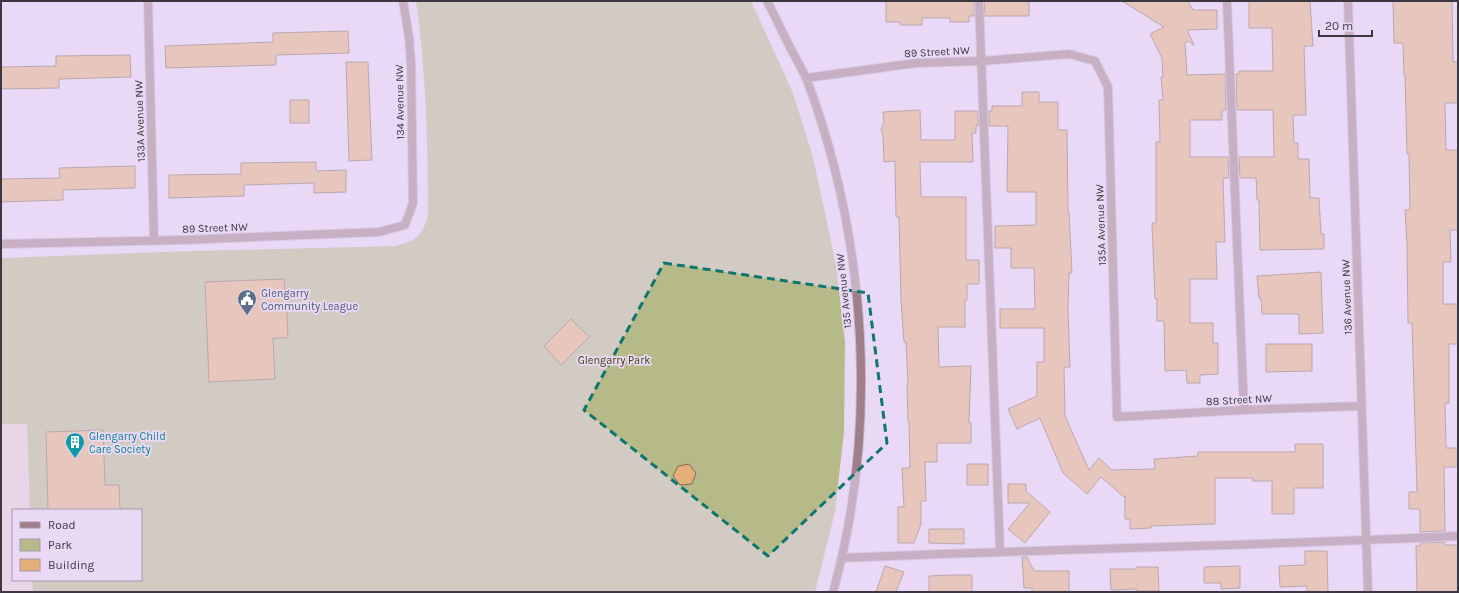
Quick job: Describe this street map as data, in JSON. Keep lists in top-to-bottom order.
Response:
{
  "streets": {
    "street": [
      "89 Street NW",
      "134 Avenue NW",
      "133A Avenue NW",
      "135A Avenue NW",
      "135 Avenue NW",
      "136 Avenue NW",
      "88 Street NW"
    ]
  },
  "crossings": [
    ["89 Street NW", "134 Avenue NW"],
    ["89 Street NW", "133A Avenue NW"],
    ["89 Street NW", "135A Avenue NW"],
    ["89 Street NW", "135 Avenue NW"],
    ["135A Avenue NW", "88 Street NW"],
    ["136 Avenue NW", "88 Street NW"]
  ],
  "parks": ["Glengarry Park"],
  "places": {
    "public building": ["Glengarry Community League"],
    "building": ["Glengarry Child Care Society"]
  },
  "legend": ["Road", "Park", "Building"],
  "scale_bar": "20 m"
}
